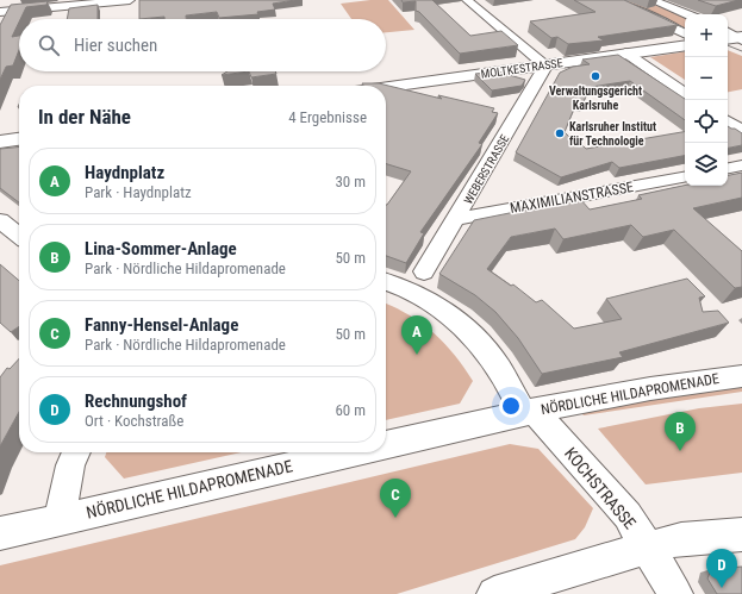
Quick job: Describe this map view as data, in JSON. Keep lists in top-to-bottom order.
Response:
{
  "streets": {
    "main road": ["MOLTKESTRASSE"],
    "street": [
      "WEBERSTRASSE",
      "MAXIMILIANSTRASSE",
      "NÖRDLICHE HILDAPROMENADE",
      "KOCHSTRASSE"
    ]
  },
  "crossings": [
    ["MOLTKESTRASSE", "WEBERSTRASSE"],
    ["WEBERSTRASSE", "MAXIMILIANSTRASSE"],
    ["WEBERSTRASSE", "KOCHSTRASSE"],
    ["NÖRDLICHE HILDAPROMENADE", "KOCHSTRASSE"]
  ],
  "places": ["Verwaltungsgericht Karlsruhe", "Karlsruher Institut für Technologie"],
  "page": {
    "map_buttons": ["+", "−"],
    "search": "Hier suchen",
    "heading": ["In der Nähe", "4 Ergebnisse"],
    "list": [
      {
        "mark": "A",
        "name": "Haydnplatz",
        "note": "Park · Haydnplatz",
        "value": "30 m"
      },
      {
        "mark": "B",
        "name": "Lina-Sommer-Anlage",
        "note": "Park · Nördliche Hildapromenade",
        "value": "50 m"
      },
      {
        "mark": "C",
        "name": "Fanny-Hensel-Anlage",
        "note": "Park · Nördliche Hildapromenade",
        "value": "50 m"
      },
      {
        "mark": "D",
        "name": "Rechnungshof",
        "note": "Ort · Kochstraße",
        "value": "60 m"
      }
    ],
    "pins": [
      "A",
      "B",
      "C",
      "D"
    ]
  }
}
